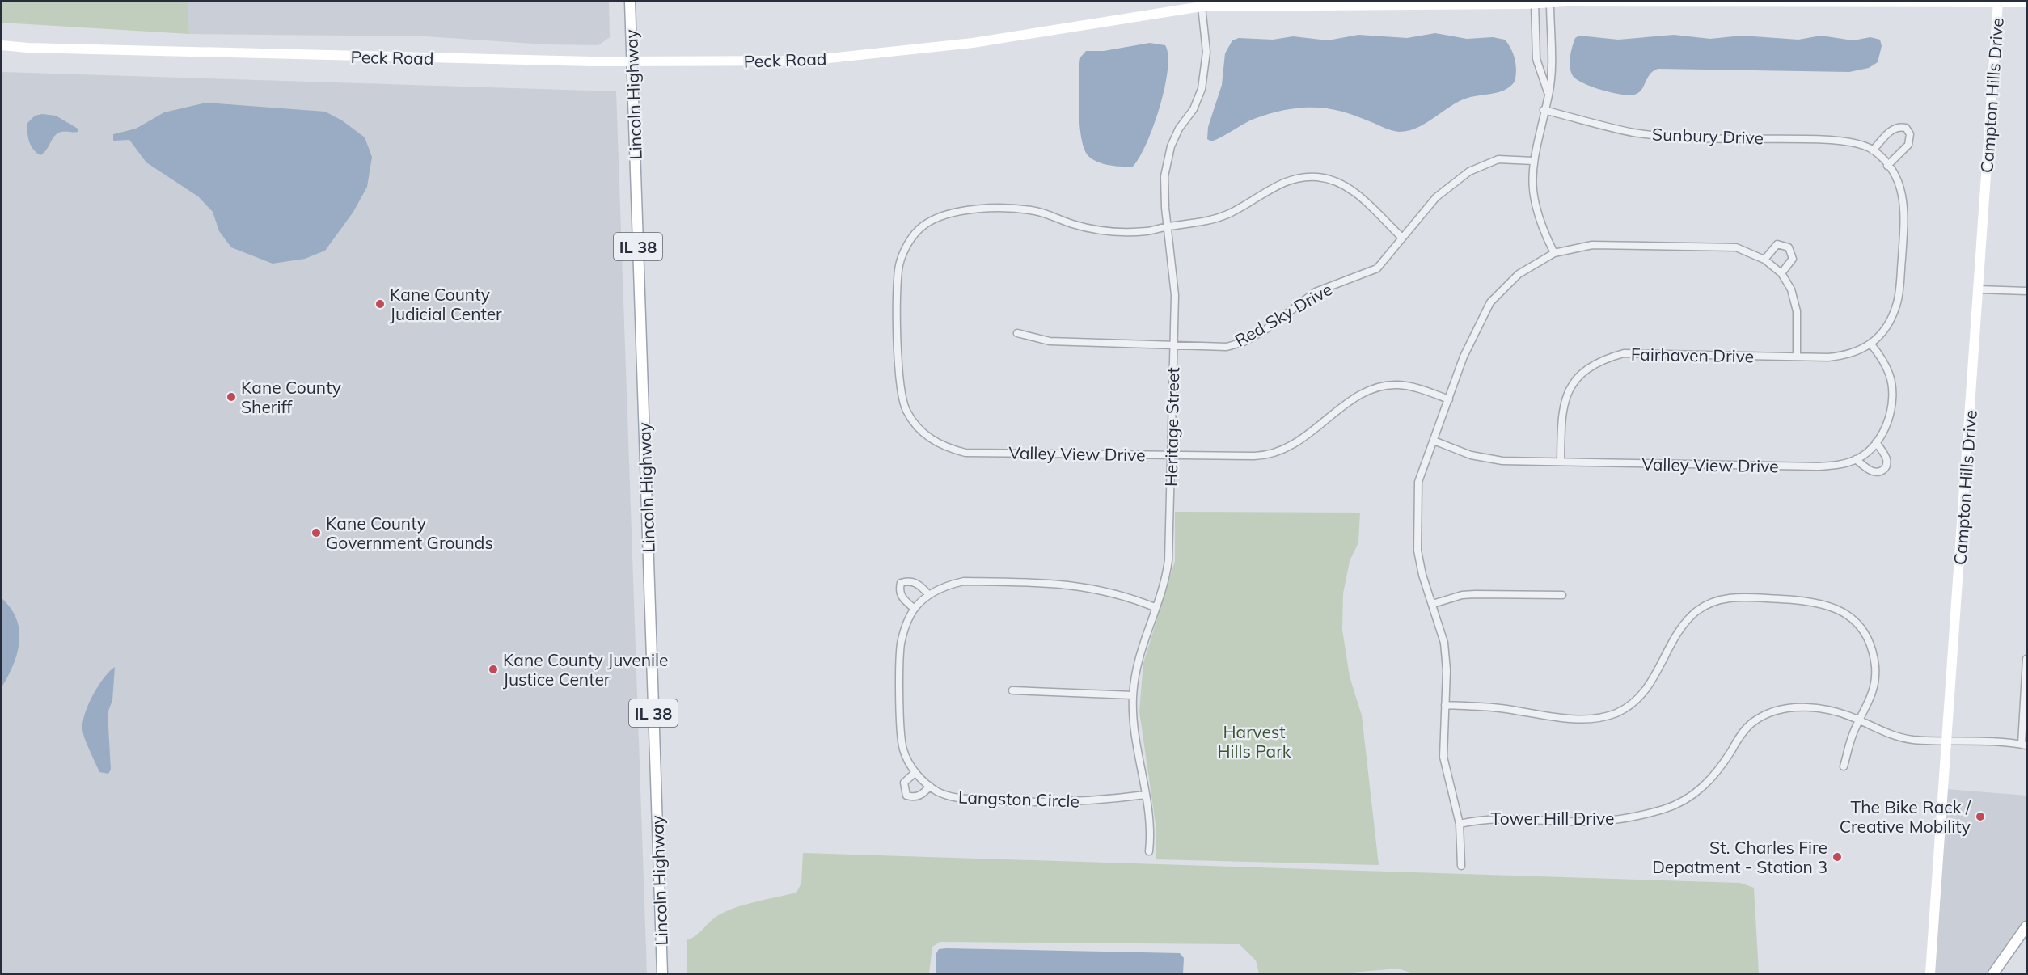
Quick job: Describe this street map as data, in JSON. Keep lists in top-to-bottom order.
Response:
{
  "streets": {
    "street": [
      "Peck Road",
      "Lincoln Highway",
      "Campton Hills Drive",
      "Sunbury Drive",
      "IL 38",
      "Red Sky Drive",
      "Fairhaven Drive",
      "Heritage Street",
      "Valley View Drive",
      "Langston Circle",
      "Tower Hill Drive"
    ]
  },
  "crossings": [
    ["Peck Road", "Lincoln Highway"],
    ["Peck Road", "Heritage Street"],
    ["Campton Hills Drive", "Tower Hill Drive"],
    ["Sunbury Drive", "Fairhaven Drive"],
    ["Sunbury Drive", "Valley View Drive"],
    ["Red Sky Drive", "Heritage Street"],
    ["Red Sky Drive", "Valley View Drive"],
    ["Fairhaven Drive", "Valley View Drive"],
    ["Heritage Street", "Valley View Drive"],
    ["Heritage Street", "Langston Circle"]
  ],
  "parks": ["Harvest Hills Park"],
  "places": [
    "Kane County Judicial Center",
    "Kane County Sheriff",
    "Kane County Government Grounds",
    "Kane County Juvenile Justice Center",
    "The Bike Rack / Creative Mobility",
    "St. Charles Fire Depatment - Station 3"
  ]
}
